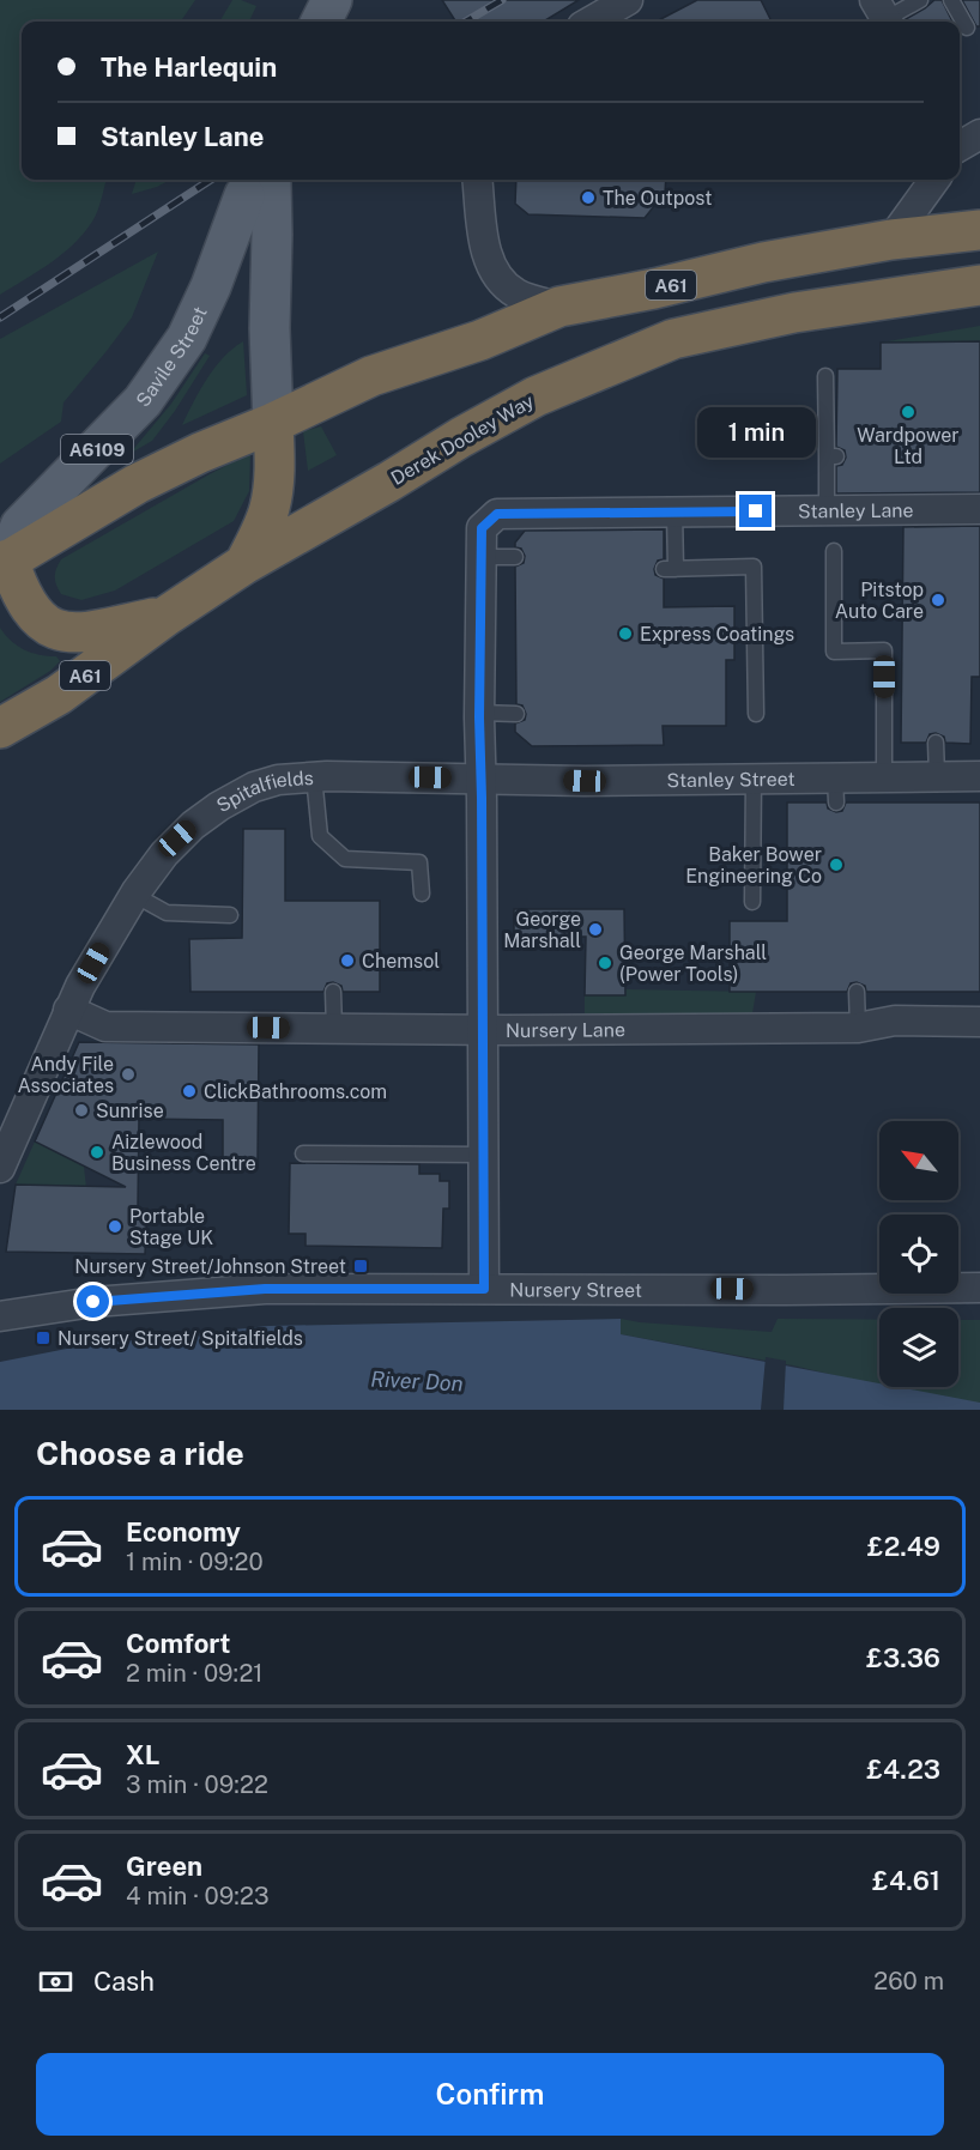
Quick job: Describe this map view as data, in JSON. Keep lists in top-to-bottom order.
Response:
{
  "streets": {
    "highway": ["A61", "Derek Dooley Way"],
    "main road": ["Savile Street", "A6109"],
    "street": [
      "Stanley Lane",
      "Stanley Street",
      "Spitalfields",
      "Nursery Lane",
      "Nursery Street"
    ]
  },
  "crossings": [
    ["A61", "Savile Street"],
    ["Stanley Street", "Spitalfields"],
    ["Spitalfields", "Nursery Lane"]
  ],
  "water": ["River Don"],
  "places": {
    "other": [
      "The Outpost",
      "Wardpower Ltd",
      "Pitstop Auto Care",
      "Express Coatings",
      "Baker Bower Engineering Co",
      "George Marshall",
      "Chemsol",
      "George Marshall (Power Tools)",
      "Andy File Associates",
      "ClickBathrooms.com",
      "Sunrise",
      "Aizlewood Business Centre",
      "Portable Stage UK"
    ],
    "transit": ["Nursery Street/Johnson Street", "Nursery Street/ Spitalfields"]
  },
  "north": "top left",
  "page": {
    "banner": ["The Harlequin", "Stanley Lane"],
    "bubble": "1 min",
    "heading": "Choose a ride",
    "list": [
      {
        "name": "Economy",
        "note": "1 min · 09:20",
        "value": "£2.49"
      },
      {
        "name": "Comfort",
        "note": "2 min · 09:21",
        "value": "£3.36"
      },
      {
        "name": "XL",
        "note": "3 min · 09:22",
        "value": "£4.23"
      },
      {
        "name": "Green",
        "note": "4 min · 09:23",
        "value": "£4.61"
      }
    ],
    "pay": ["Cash", "260 m"],
    "buttons": "Confirm"
  }
}
